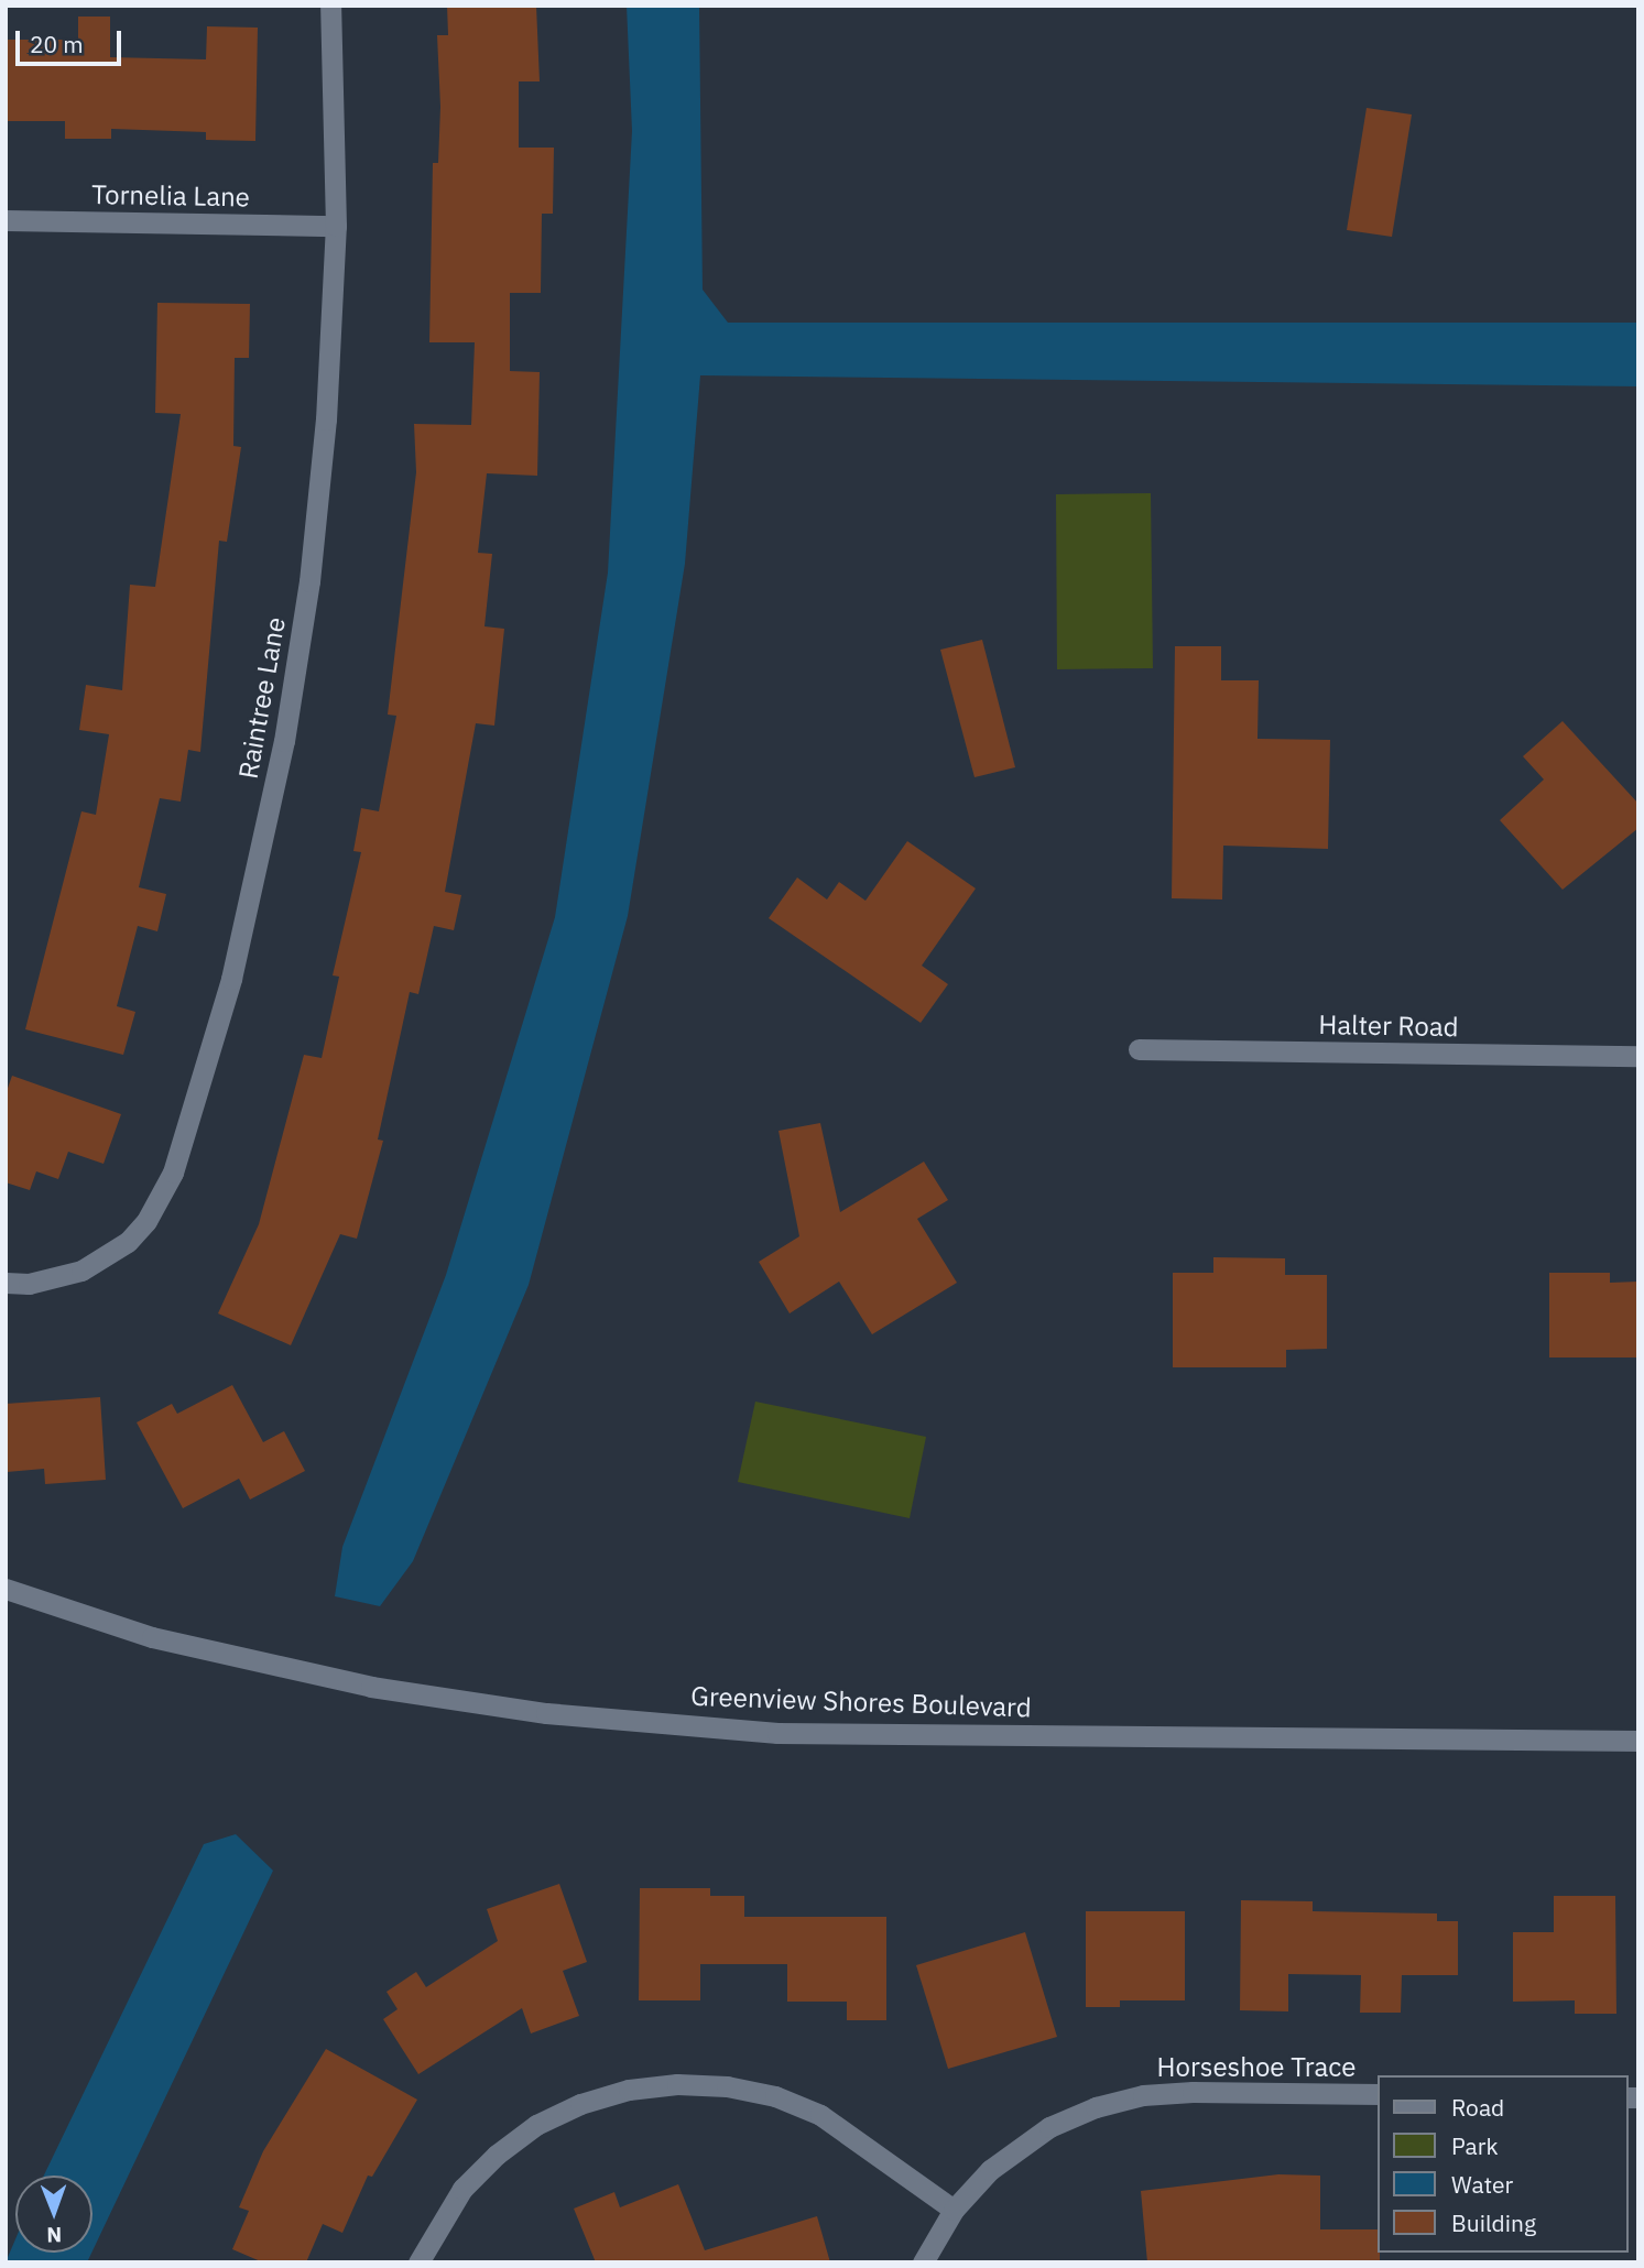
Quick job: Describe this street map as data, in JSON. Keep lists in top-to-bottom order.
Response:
{
  "streets": {
    "street": [
      "Tornelia Lane",
      "Raintree Lane",
      "Halter Road",
      "Greenview Shores Boulevard",
      "Horseshoe Trace"
    ]
  },
  "crossings": [
    ["Tornelia Lane", "Raintree Lane"]
  ],
  "legend": [
    "Road",
    "Park",
    "Water",
    "Building"
  ],
  "scale_bar": "20 m",
  "north": "bottom"
}
